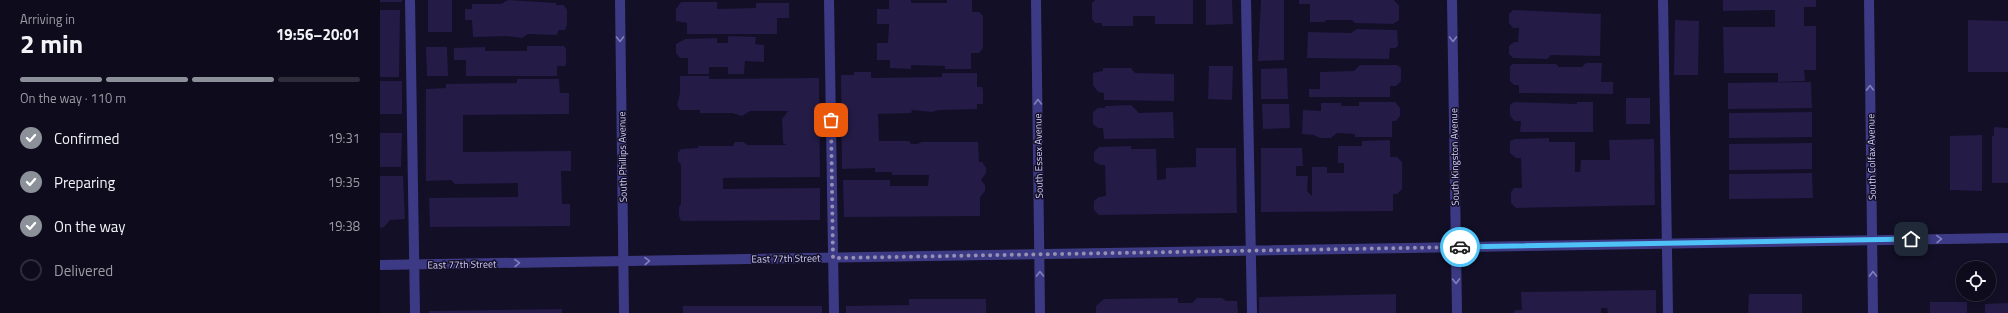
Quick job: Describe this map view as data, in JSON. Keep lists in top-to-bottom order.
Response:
{
  "streets": {
    "street": [
      "South Essex Avenue",
      "South Phillips Avenue",
      "South Kingston Avenue",
      "South Colfax Avenue",
      "East 77th Street"
    ]
  },
  "crossings": [
    ["South Essex Avenue", "East 77th Street"],
    ["South Phillips Avenue", "East 77th Street"],
    ["South Kingston Avenue", "East 77th Street"],
    ["South Colfax Avenue", "East 77th Street"]
  ],
  "one_way": [
    "South Essex Avenue",
    "South Phillips Avenue",
    "South Kingston Avenue",
    "South Colfax Avenue"
  ],
  "page": {
    "heading": ["2 min", "Arriving in", "19:56–20:01"],
    "bar": "On the way · 110 m",
    "list": [
      ["Confirmed", "19:31"],
      ["Preparing", "19:35"],
      ["On the way", "19:38"],
      "Delivered"
    ]
  }
}
